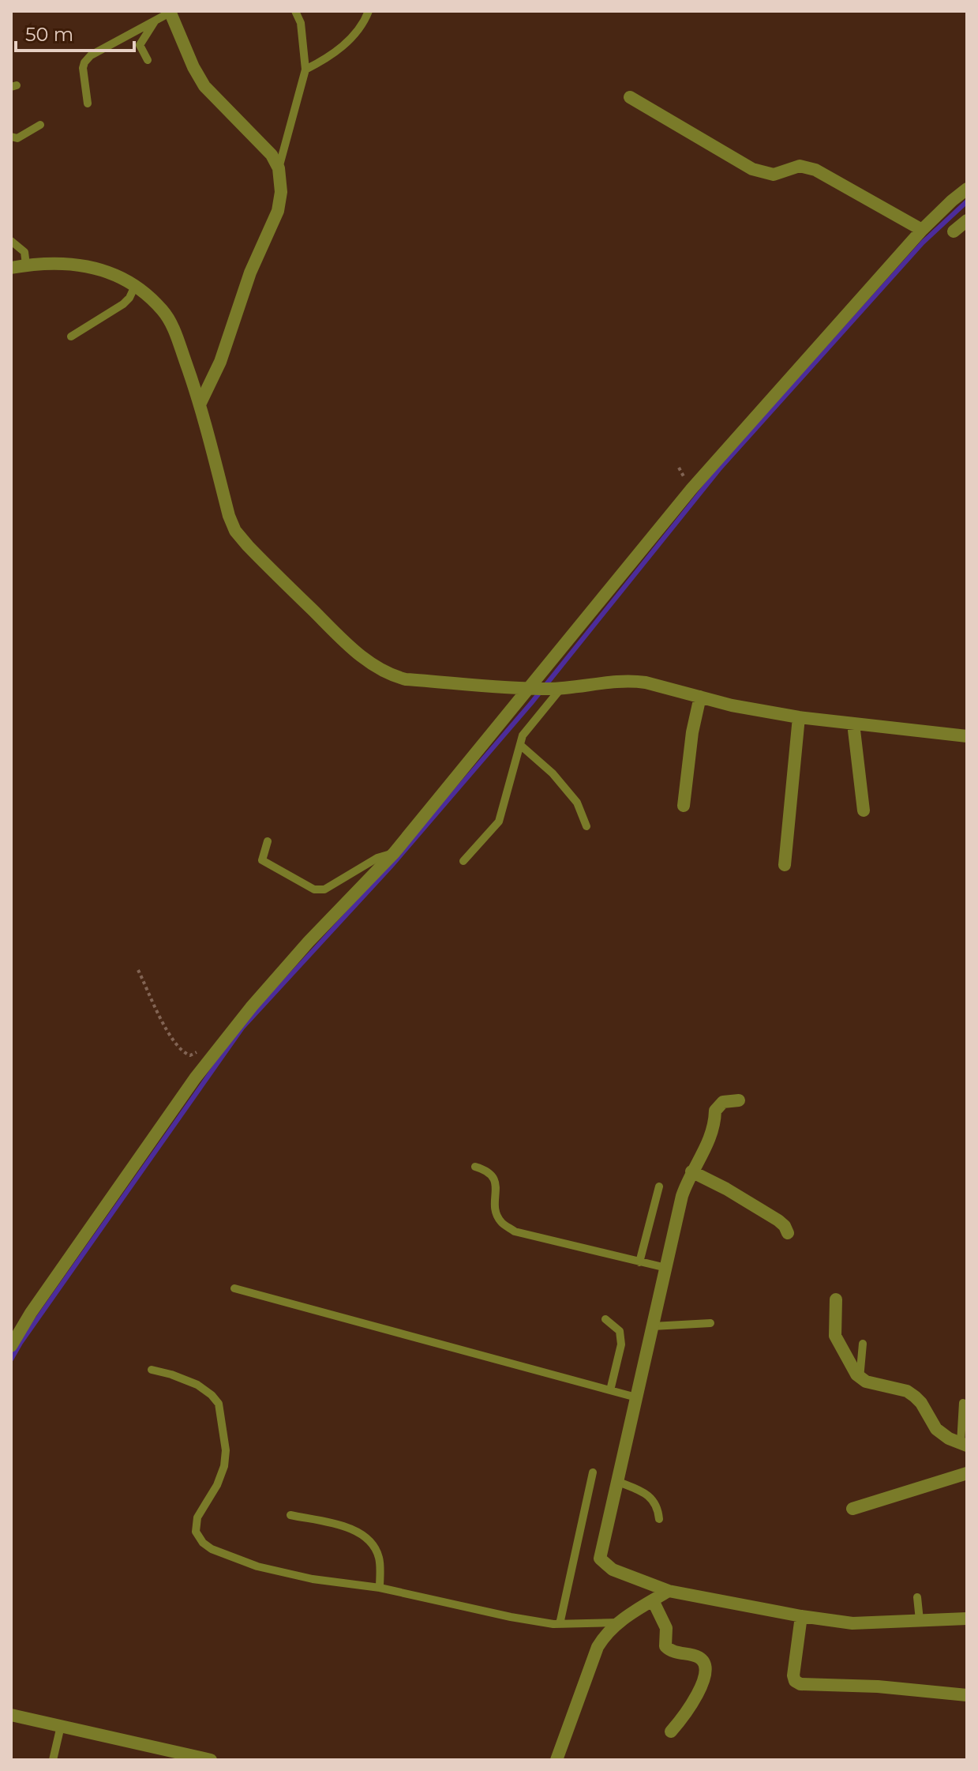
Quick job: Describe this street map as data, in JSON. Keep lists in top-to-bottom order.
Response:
{
  "scale_bar": "50 m"
}
